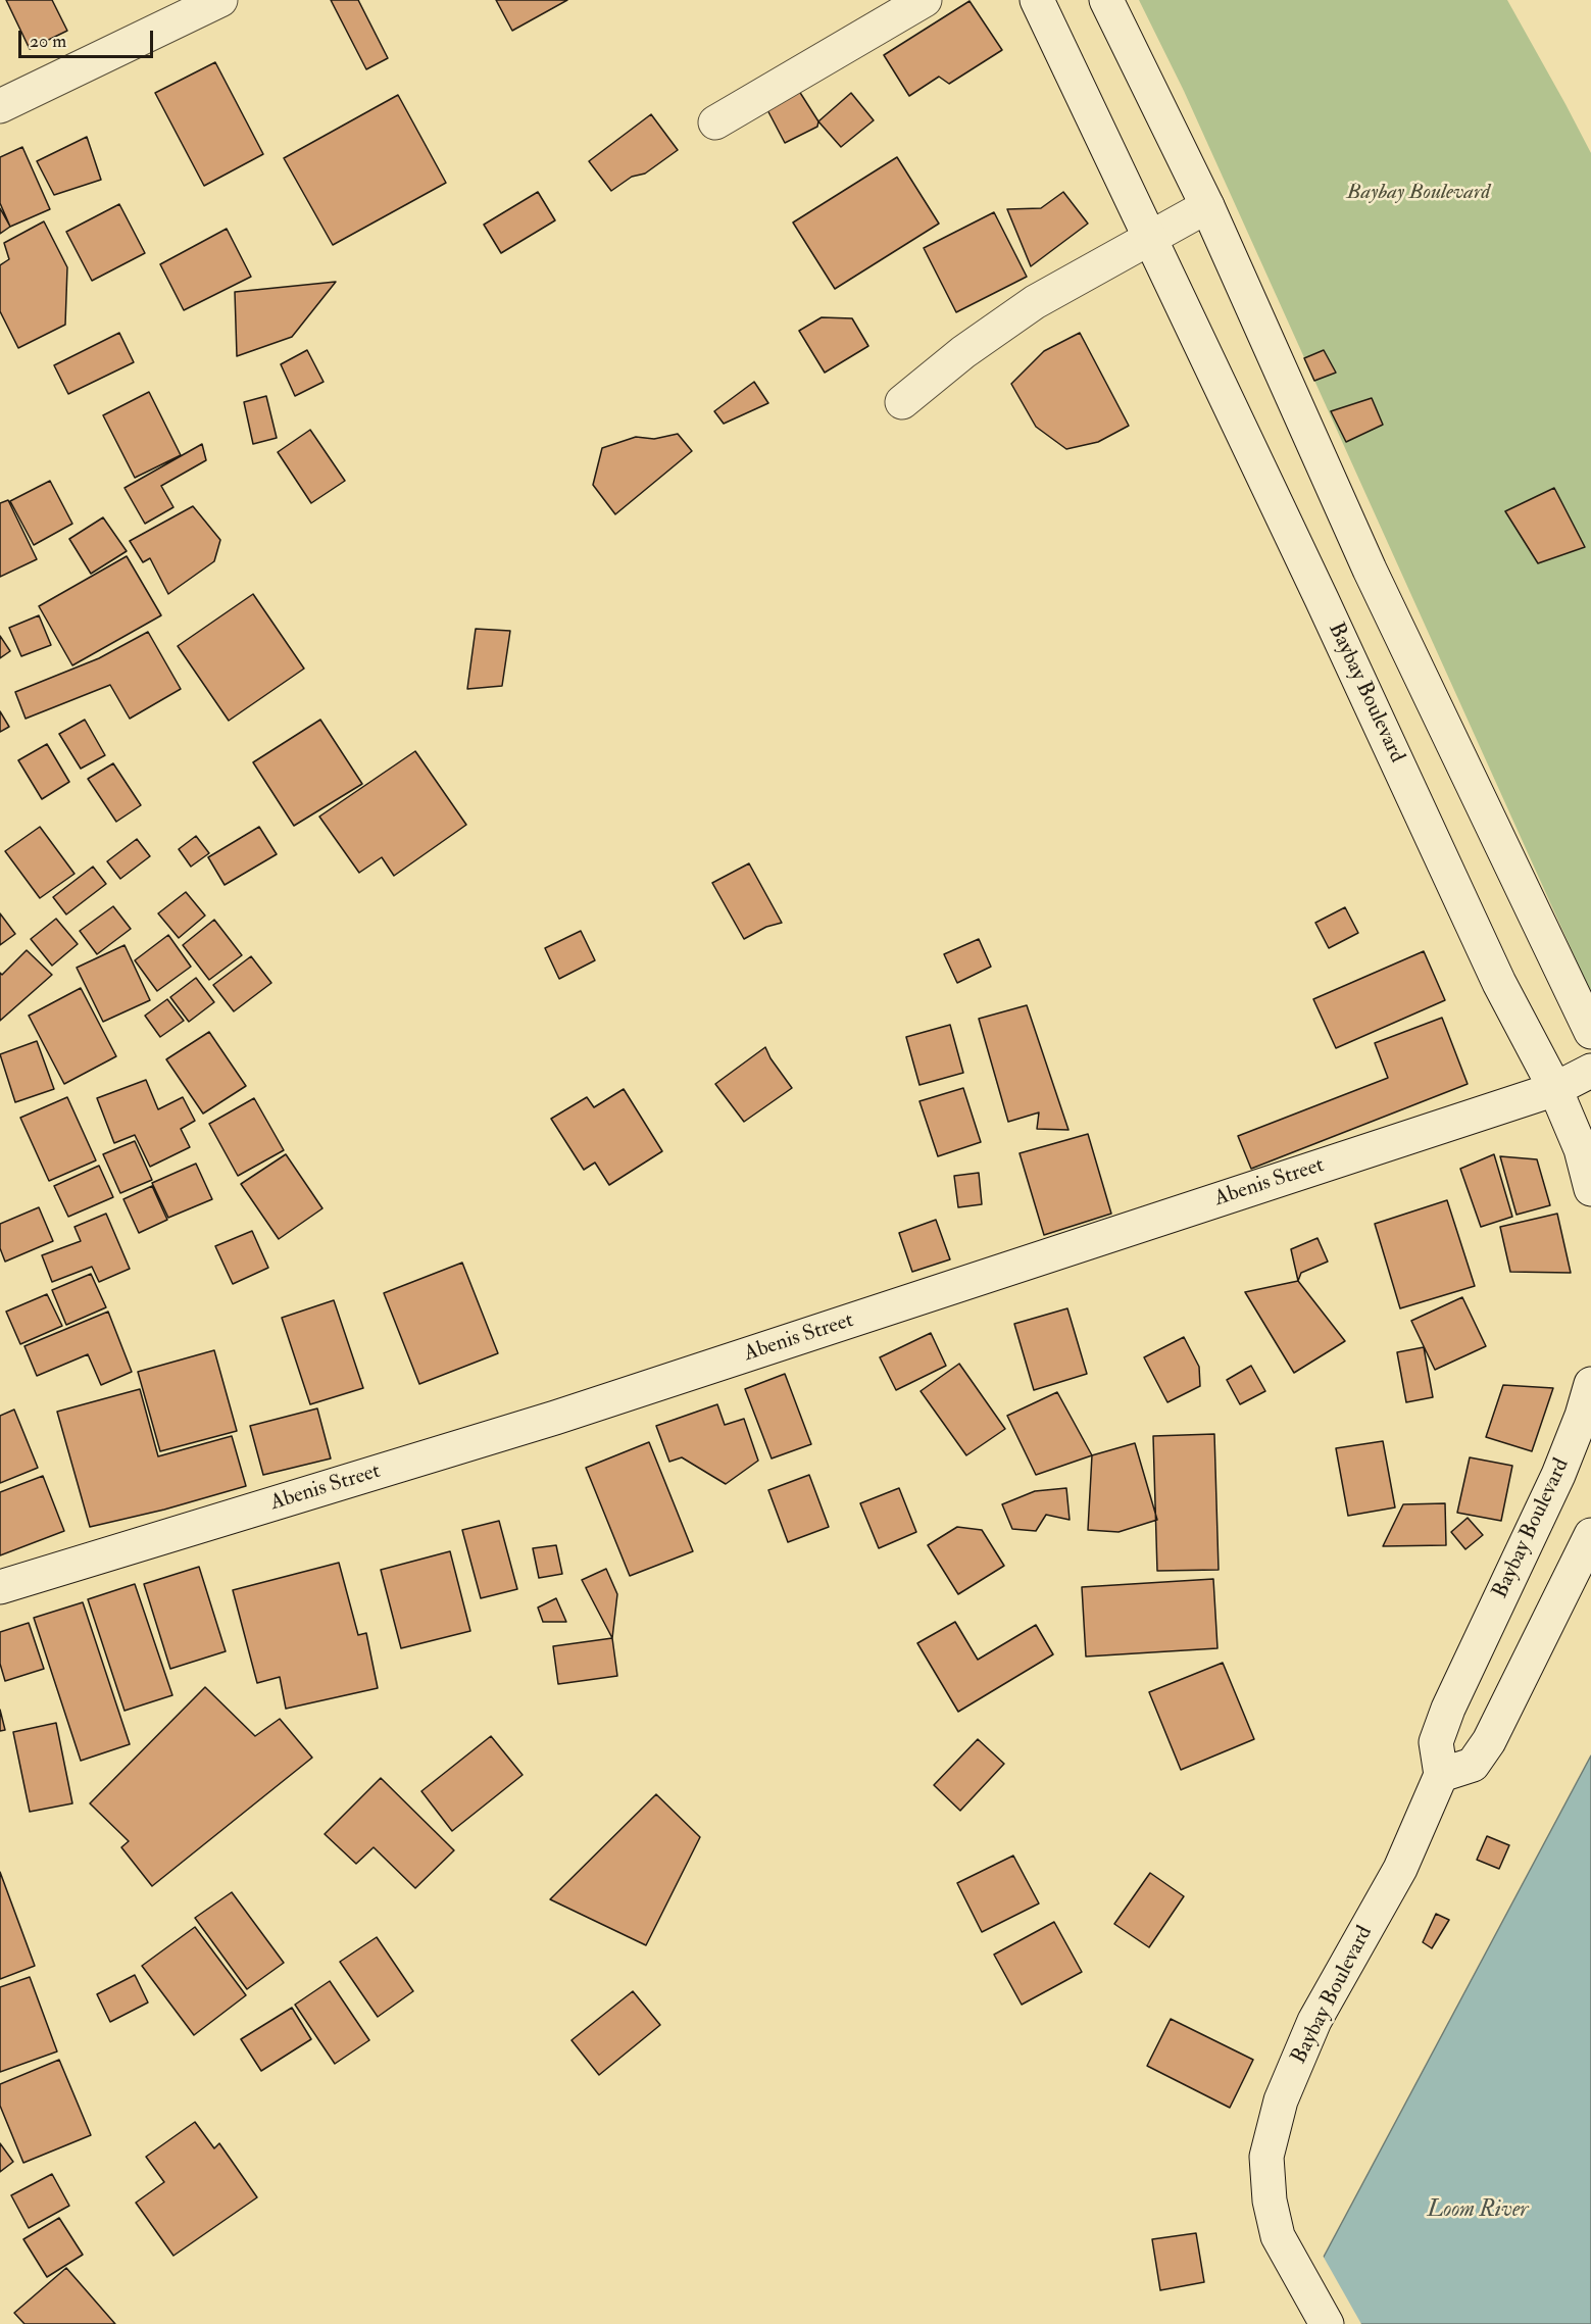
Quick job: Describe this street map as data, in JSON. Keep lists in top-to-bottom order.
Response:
{
  "streets": {
    "street": ["Baybay Boulevard", "Abenis Street"]
  },
  "crossings": [
    ["Baybay Boulevard", "Abenis Street"]
  ],
  "water": ["Loom River"],
  "parks": ["Baybay Boulevard"],
  "scale_bar": "20 m"
}
